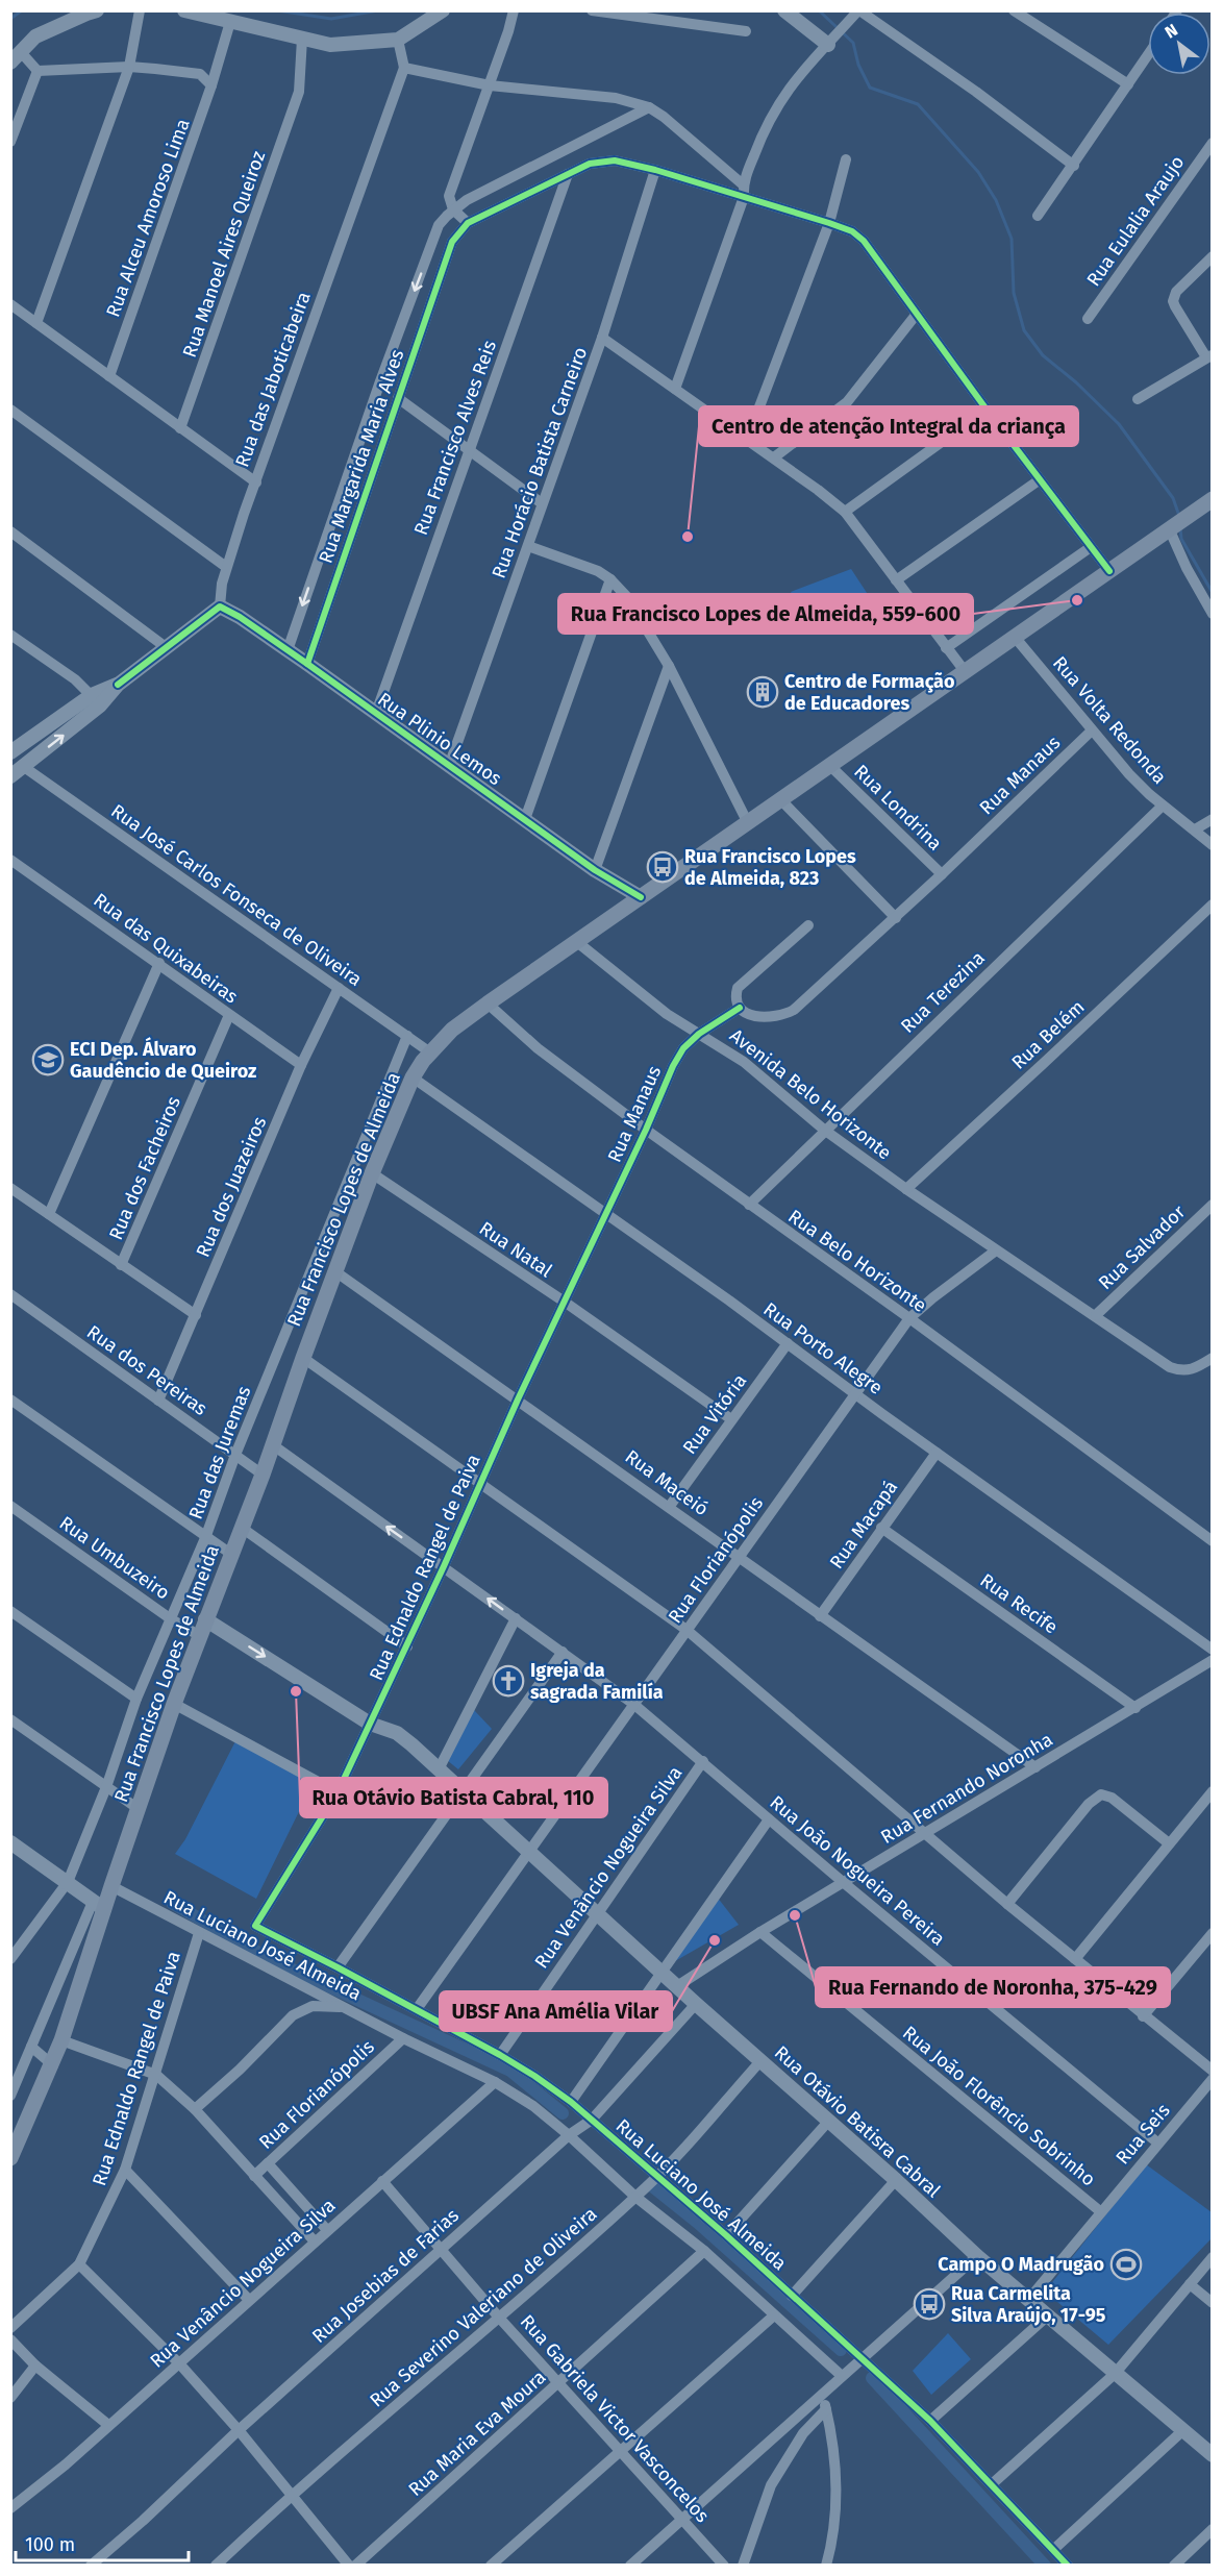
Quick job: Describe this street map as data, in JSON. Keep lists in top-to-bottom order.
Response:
{
  "streets": {
    "main road": ["Rua Francisco Lopes de Almeida"],
    "street": [
      "Rua Alceu Amoroso Lima",
      "Rua Eulalia Araujo",
      "Rua Manoel Aires Queiroz",
      "Rua das Jaboticabeira",
      "Rua Francisco Alves Reis",
      "Rua Margarida Maria Alves",
      "Rua Horácio Batista Carneiro",
      "Rua Volta Redonda",
      "Rua Plinio Lemos",
      "Rua Manaus",
      "Rua Londrina",
      "Rua José Carlos Fonseca de Oliveira",
      "Rua das Quixabeiras",
      "Rua Terezina",
      "Rua Belém",
      "Avenida Belo Horizonte",
      "Rua dos Facheiros",
      "Rua dos Juazeiros",
      "Rua Salvador",
      "Rua Natal",
      "Rua Belo Horizonte",
      "Rua Porto Alegre",
      "Rua dos Pereiras",
      "Rua Vitória",
      "Rua das Juremas",
      "Rua Maceió",
      "Rua Macapá",
      "Rua Umbuzeiro",
      "Rua Florianópolis",
      "Rua Ednaldo Rangel de Paiva",
      "Rua Recife",
      "Rua Fernando Noronha",
      "Rua Venâncio Nogueira Silva",
      "Rua João Nogueira Pereira",
      "Rua Luciano José Almeida",
      "Rua João Florêncio Sobrinho",
      "Rua Otávio Batisra Cabral",
      "Rua Seis",
      "Rua Josebias de Farias",
      "Rua Severino Valeriano de Oliveira",
      "Rua Gabriela Victor Vasconcelos",
      "Rua Maria Eva Moura"
    ]
  },
  "crossings": [
    ["Rua das Jaboticabeira", "Rua Plinio Lemos"],
    ["Rua Francisco Alves Reis", "Rua Plinio Lemos"],
    ["Rua Margarida Maria Alves", "Rua Plinio Lemos"],
    ["Rua Horácio Batista Carneiro", "Rua Plinio Lemos"],
    ["Rua Volta Redonda", "Rua Manaus"],
    ["Rua Volta Redonda", "Rua Terezina"],
    ["Rua Volta Redonda", "Rua Francisco Lopes de Almeida"],
    ["Rua Plinio Lemos", "Rua Francisco Lopes de Almeida"],
    ["Rua Manaus", "Rua Londrina"],
    ["Rua Manaus", "Avenida Belo Horizonte"],
    ["Rua Manaus", "Rua Belo Horizonte"],
    ["Rua Manaus", "Rua Porto Alegre"],
    ["Rua Manaus", "Rua Ednaldo Rangel de Paiva"],
    ["Rua Londrina", "Rua Francisco Lopes de Almeida"],
    ["Rua José Carlos Fonseca de Oliveira", "Rua dos Juazeiros"],
    ["Rua José Carlos Fonseca de Oliveira", "Rua Francisco Lopes de Almeida"],
    ["Rua José Carlos Fonseca de Oliveira", "Rua das Juremas"],
    ["Rua das Quixabeiras", "Rua dos Facheiros"],
    ["Rua das Quixabeiras", "Rua dos Juazeiros"],
    ["Rua Terezina", "Avenida Belo Horizonte"],
    ["Rua Terezina", "Rua Belo Horizonte"],
    ["Rua Belém", "Avenida Belo Horizonte"],
    ["Avenida Belo Horizonte", "Rua Francisco Lopes de Almeida"],
    ["Avenida Belo Horizonte", "Rua Florianópolis"],
    ["Rua dos Juazeiros", "Rua dos Pereiras"],
    ["Rua Francisco Lopes de Almeida", "Rua Natal"],
    ["Rua Francisco Lopes de Almeida", "Rua Belo Horizonte"],
    ["Rua Francisco Lopes de Almeida", "Rua Porto Alegre"],
    ["Rua Francisco Lopes de Almeida", "Rua dos Pereiras"],
    ["Rua Francisco Lopes de Almeida", "Rua Maceió"],
    ["Rua Francisco Lopes de Almeida", "Rua Umbuzeiro"],
    ["Rua Francisco Lopes de Almeida", "Rua João Nogueira Pereira"],
    ["Rua Francisco Lopes de Almeida", "Rua Luciano José Almeida"],
    ["Rua Francisco Lopes de Almeida", "Rua Otávio Batisra Cabral"],
    ["Rua Natal", "Rua Vitória"],
    ["Rua Natal", "Rua Ednaldo Rangel de Paiva"],
    ["Rua Belo Horizonte", "Rua Florianópolis"],
    ["Rua Porto Alegre", "Rua Vitória"],
    ["Rua Porto Alegre", "Rua Macapá"],
    ["Rua Porto Alegre", "Rua Florianópolis"],
    ["Rua Porto Alegre", "Rua Ednaldo Rangel de Paiva"],
    ["Rua dos Pereiras", "Rua das Juremas"],
    ["Rua Vitória", "Rua Maceió"],
    ["Rua das Juremas", "Rua Umbuzeiro"],
    ["Rua Maceió", "Rua Macapá"],
    ["Rua Maceió", "Rua Florianópolis"],
    ["Rua Maceió", "Rua Ednaldo Rangel de Paiva"],
    ["Rua Maceió", "Rua Fernando Noronha"],
    ["Rua Macapá", "Rua Recife"],
    ["Rua Florianópolis", "Rua João Nogueira Pereira"],
    ["Rua Florianópolis", "Rua Luciano José Almeida"],
    ["Rua Florianópolis", "Rua Otávio Batisra Cabral"],
    ["Rua Ednaldo Rangel de Paiva", "Rua João Nogueira Pereira"],
    ["Rua Ednaldo Rangel de Paiva", "Rua Luciano José Almeida"],
    ["Rua Ednaldo Rangel de Paiva", "Rua Otávio Batisra Cabral"],
    ["Rua Recife", "Rua Fernando Noronha"],
    ["Rua Fernando Noronha", "Rua João Nogueira Pereira"],
    ["Rua Fernando Noronha", "Rua João Florêncio Sobrinho"],
    ["Rua Fernando Noronha", "Rua Otávio Batisra Cabral"],
    ["Rua Venâncio Nogueira Silva", "Rua João Nogueira Pereira"],
    ["Rua Venâncio Nogueira Silva", "Rua Luciano José Almeida"],
    ["Rua Venâncio Nogueira Silva", "Rua Otávio Batisra Cabral"],
    ["Rua Venâncio Nogueira Silva", "Rua Gabriela Victor Vasconcelos"],
    ["Rua João Nogueira Pereira", "Rua Seis"],
    ["Rua Luciano José Almeida", "Rua Josebias de Farias"],
    ["Rua Luciano José Almeida", "Rua Severino Valeriano de Oliveira"],
    ["Rua Luciano José Almeida", "Rua Maria Eva Moura"],
    ["Rua João Florêncio Sobrinho", "Rua Seis"],
    ["Rua Otávio Batisra Cabral", "Rua Seis"],
    ["Rua Otávio Batisra Cabral", "Rua Josebias de Farias"],
    ["Rua Otávio Batisra Cabral", "Rua Severino Valeriano de Oliveira"],
    ["Rua Josebias de Farias", "Rua Gabriela Victor Vasconcelos"],
    ["Rua Severino Valeriano de Oliveira", "Rua Gabriela Victor Vasconcelos"],
    ["Rua Gabriela Victor Vasconcelos", "Rua Maria Eva Moura"]
  ],
  "places": {
    "other": [
      "Centro de atenção Integral da criança",
      "Rua Francisco Lopes de Almeida, 559-600",
      "Rua Otávio Batista Cabral, 110",
      "Rua Fernando de Noronha, 375-429",
      "UBSF Ana Amélia Vilar"
    ],
    "building": ["Centro de Formação de Educadores"],
    "bus stop": ["Rua Francisco Lopes de Almeida, 823", "Rua Carmelita Silva Araújo, 17-95"],
    "school or university": ["ECI Dep. Álvaro Gaudêncio de Queiroz"],
    "church": ["Igreja da sagrada Familía"],
    "sports": ["Campo O Madrugão"]
  },
  "scale_bar": "100 m",
  "north": "top left"
}
